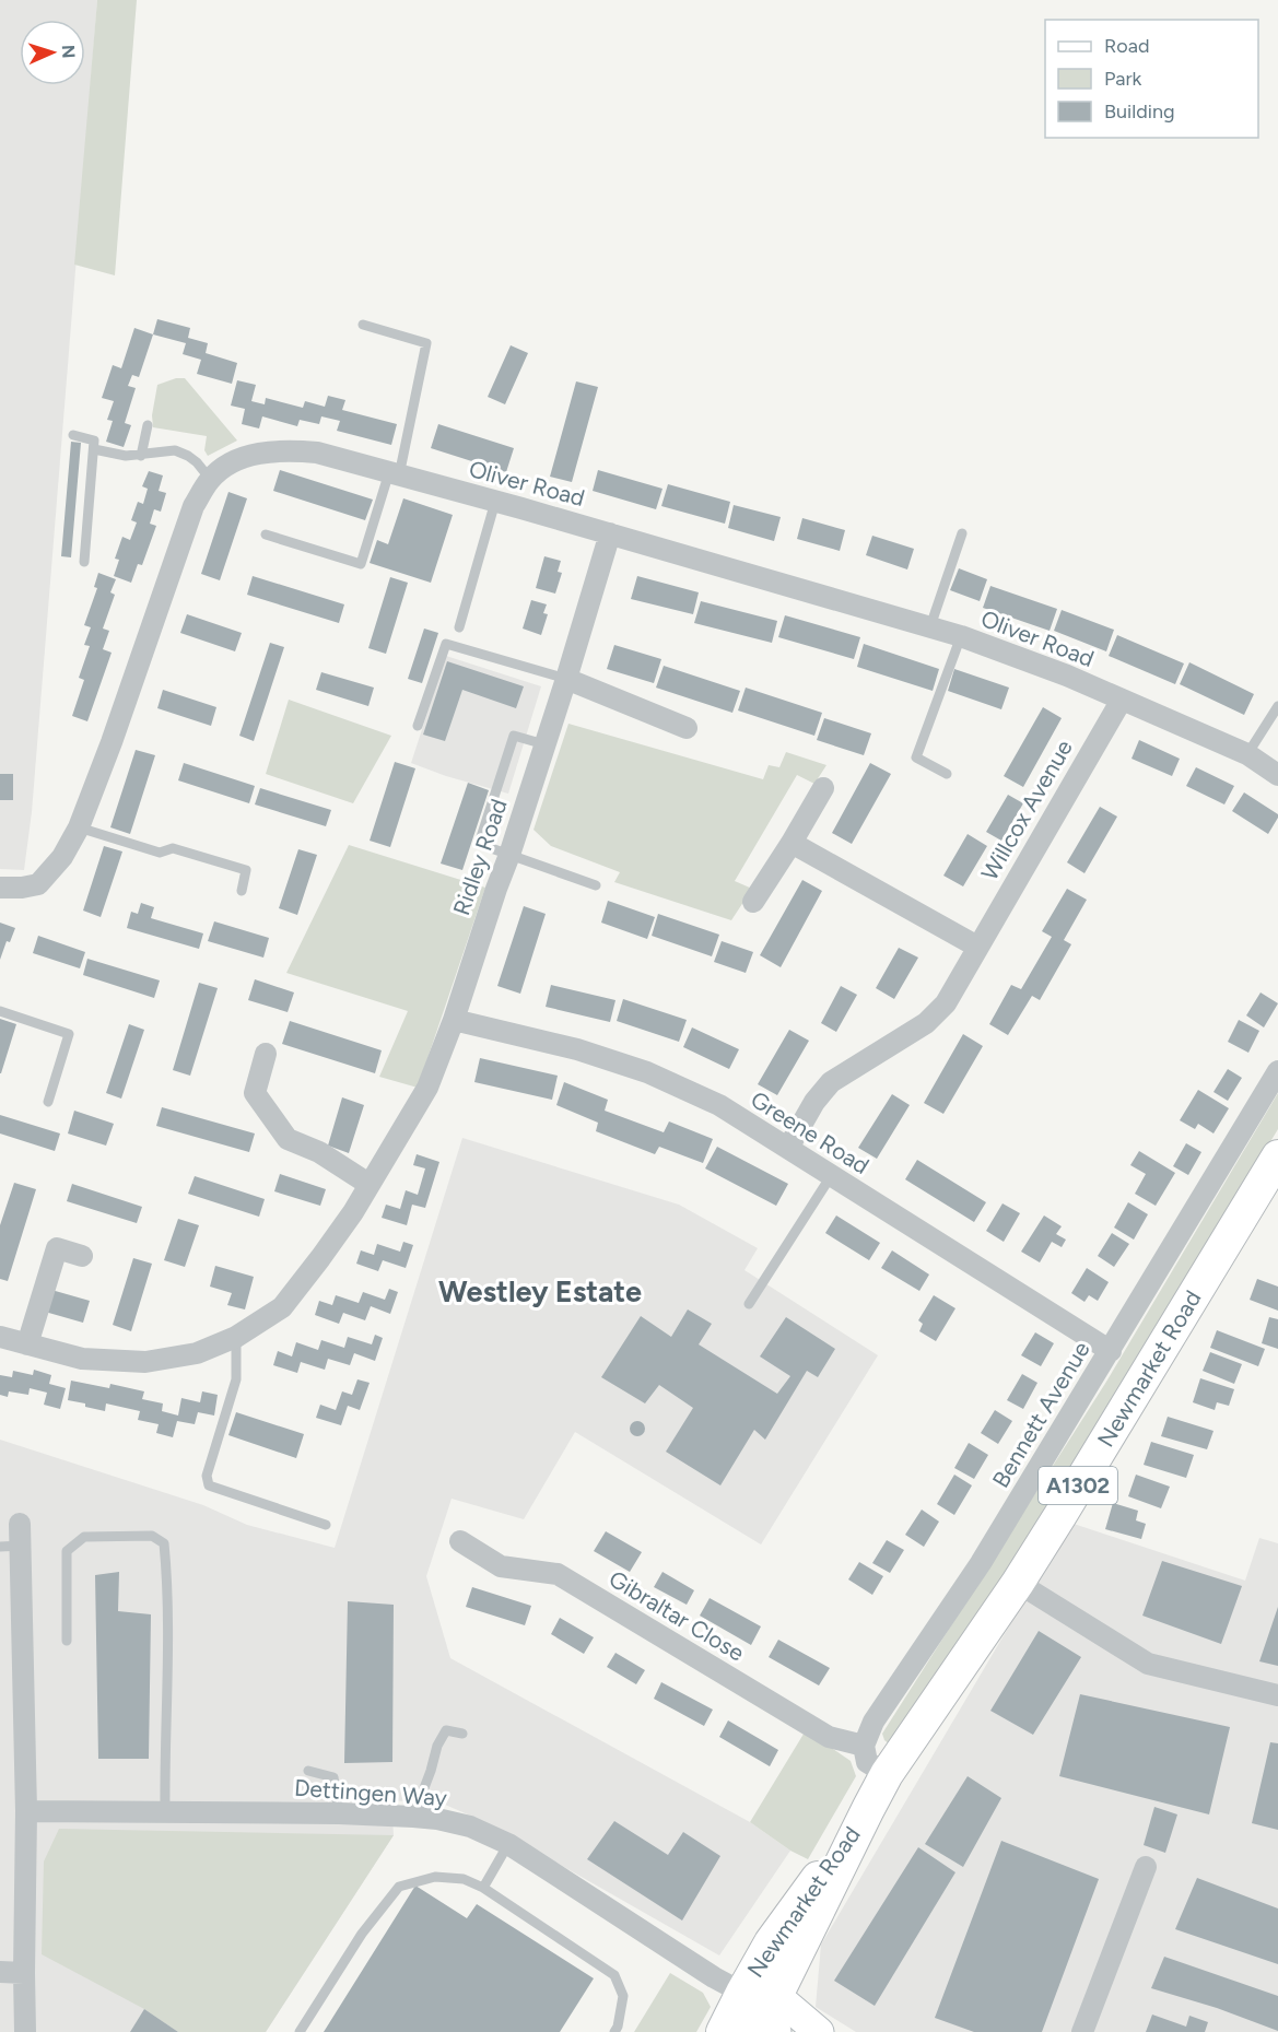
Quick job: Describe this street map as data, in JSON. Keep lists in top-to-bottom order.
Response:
{
  "streets": {
    "main road": ["Newmarket Road", "A1302"],
    "street": [
      "Oliver Road",
      "Willcox Avenue",
      "Ridley Road",
      "Greene Road",
      "Bennett Avenue",
      "Gibraltar Close",
      "Dettingen Way"
    ]
  },
  "crossings": [
    ["Oliver Road", "Willcox Avenue"],
    ["Oliver Road", "Ridley Road"],
    ["Willcox Avenue", "Greene Road"],
    ["Ridley Road", "Greene Road"],
    ["Greene Road", "Bennett Avenue"],
    ["Newmarket Road", "Dettingen Way"],
    ["Bennett Avenue", "Gibraltar Close"]
  ],
  "districts": ["Westley Estate"],
  "legend": ["Road", "Park", "Building"],
  "north": "right"
}
